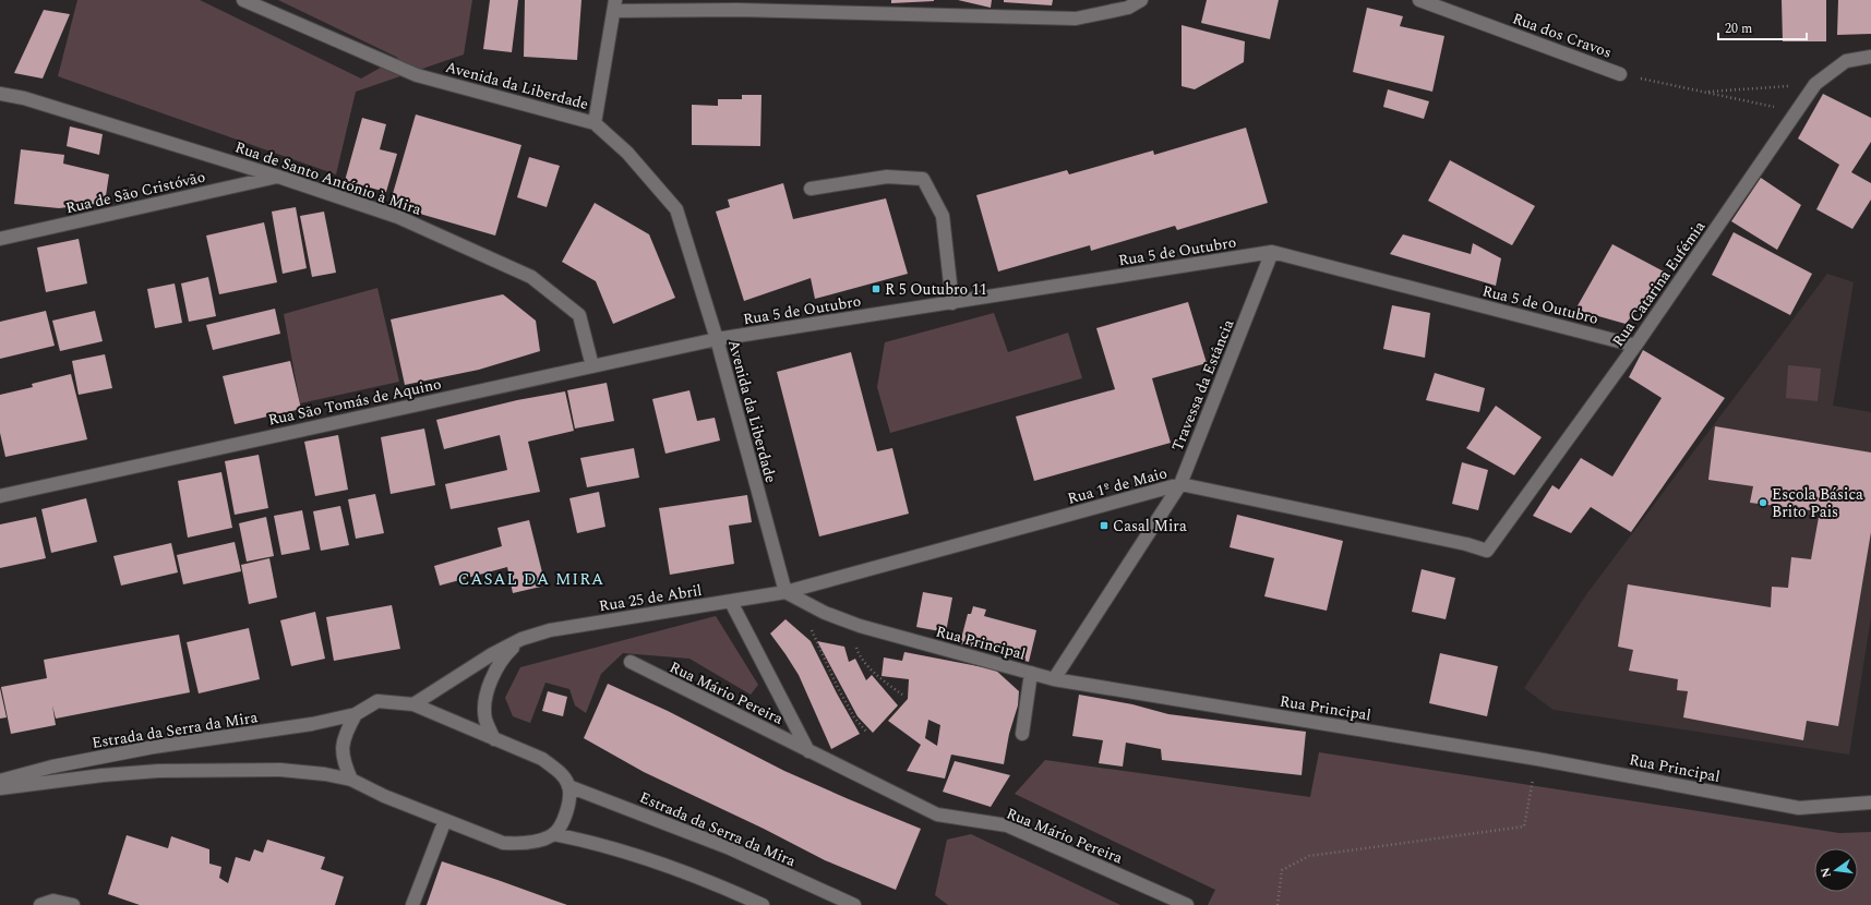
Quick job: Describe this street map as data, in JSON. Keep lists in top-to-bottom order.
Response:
{
  "streets": {
    "street": [
      "Rua dos Cravos",
      "Avenida da Liberdade",
      "Rua de Santo António à Mira",
      "Rua de São Cristóvão",
      "Rua 5 de Outubro",
      "Rua Catarina Eufémia",
      "Travessa da Estância",
      "Rua São Tomás de Aquino",
      "Rua 1º de Maio",
      "Rua 25 de Abril",
      "Rua Principal",
      "Rua Mário Pereira",
      "Estrada da Serra da Mira"
    ]
  },
  "crossings": [
    ["Avenida da Liberdade", "Rua 5 de Outubro"],
    ["Avenida da Liberdade", "Rua São Tomás de Aquino"],
    ["Avenida da Liberdade", "Rua 1º de Maio"],
    ["Avenida da Liberdade", "Rua 25 de Abril"],
    ["Avenida da Liberdade", "Rua Principal"],
    ["Rua de Santo António à Mira", "Rua de São Cristóvão"],
    ["Rua de Santo António à Mira", "Rua São Tomás de Aquino"],
    ["Rua 5 de Outubro", "Rua Catarina Eufémia"],
    ["Rua 5 de Outubro", "Travessa da Estância"],
    ["Rua 5 de Outubro", "Rua São Tomás de Aquino"],
    ["Rua Catarina Eufémia", "Rua 1º de Maio"],
    ["Travessa da Estância", "Rua 1º de Maio"],
    ["Travessa da Estância", "Rua Principal"],
    ["Rua 1º de Maio", "Rua 25 de Abril"],
    ["Rua 1º de Maio", "Rua Principal"],
    ["Rua 25 de Abril", "Rua Principal"],
    ["Rua 25 de Abril", "Rua Mário Pereira"],
    ["Rua 25 de Abril", "Estrada da Serra da Mira"]
  ],
  "districts": ["CASAL DA MIRA"],
  "places": {
    "transit": ["R 5 Outubro 11", "Casal Mira"],
    "other": ["Escola Básica Brito Pais"]
  },
  "scale_bar": "20 m",
  "north": "left"
}
